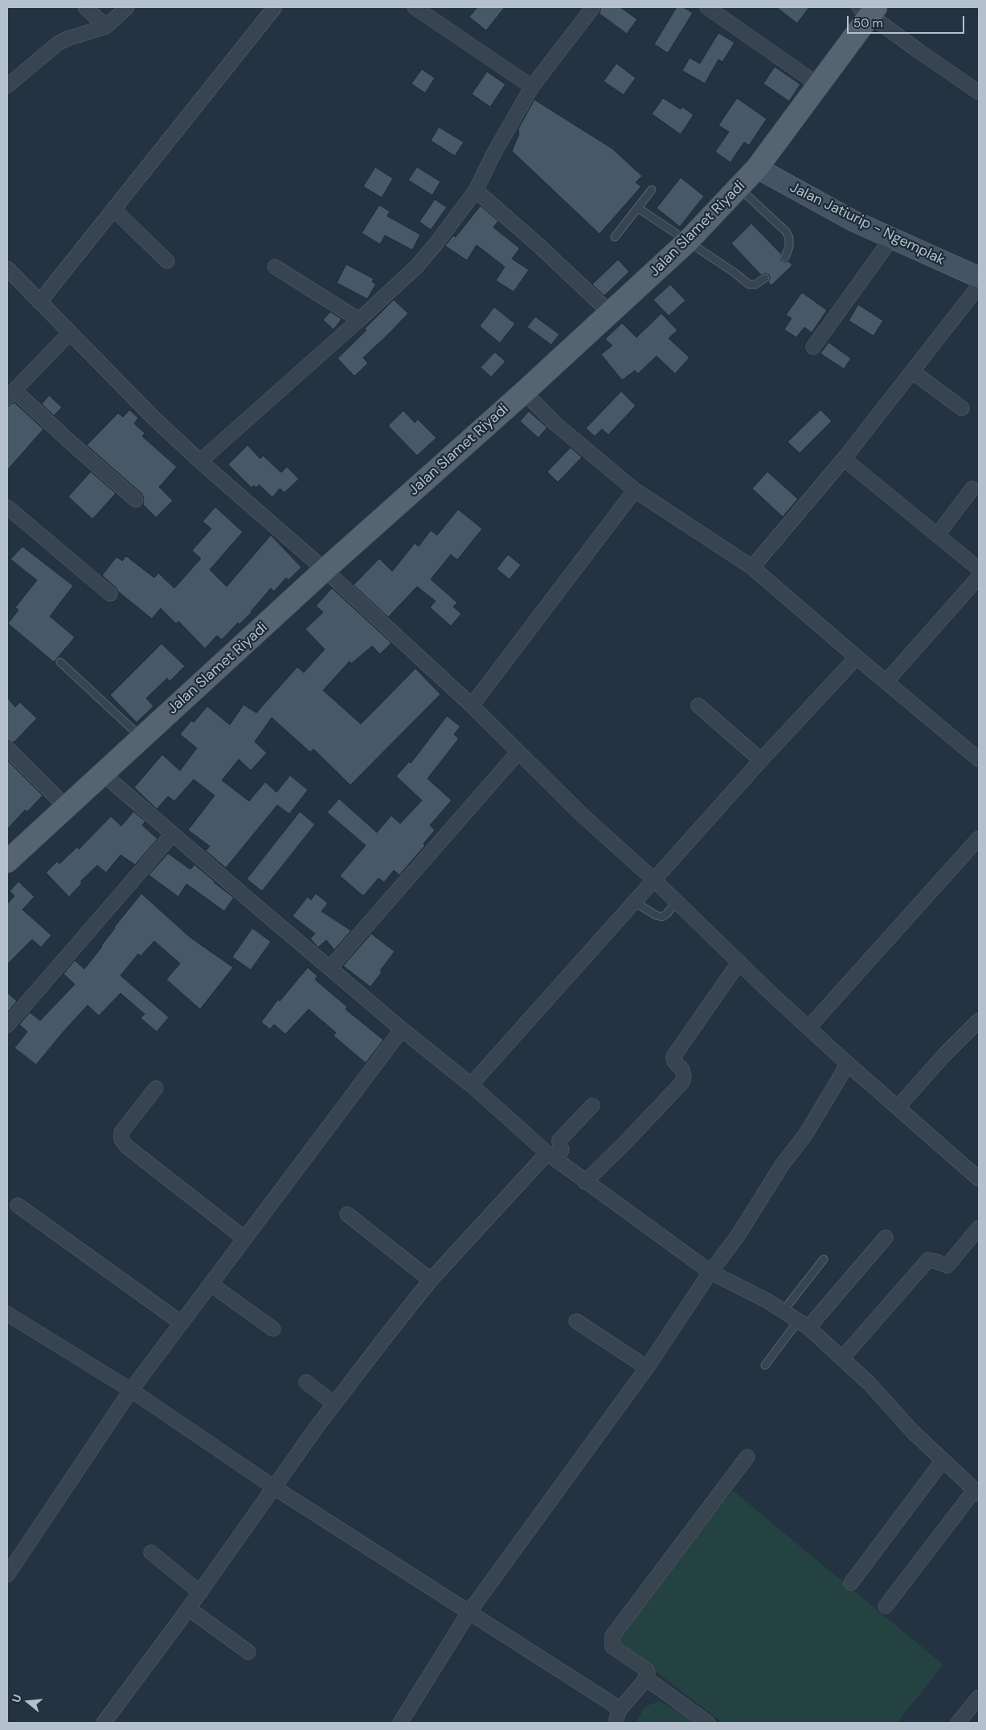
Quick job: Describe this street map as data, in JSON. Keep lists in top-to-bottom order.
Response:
{
  "streets": {
    "main road": ["Jalan Slamet Riyadi"],
    "street": ["Jalan Jatiurip - Ngemplak"]
  },
  "crossings": [
    ["Jalan Jatiurip - Ngemplak", "Jalan Slamet Riyadi"]
  ],
  "scale_bar": "50 m",
  "north": "left"
}
